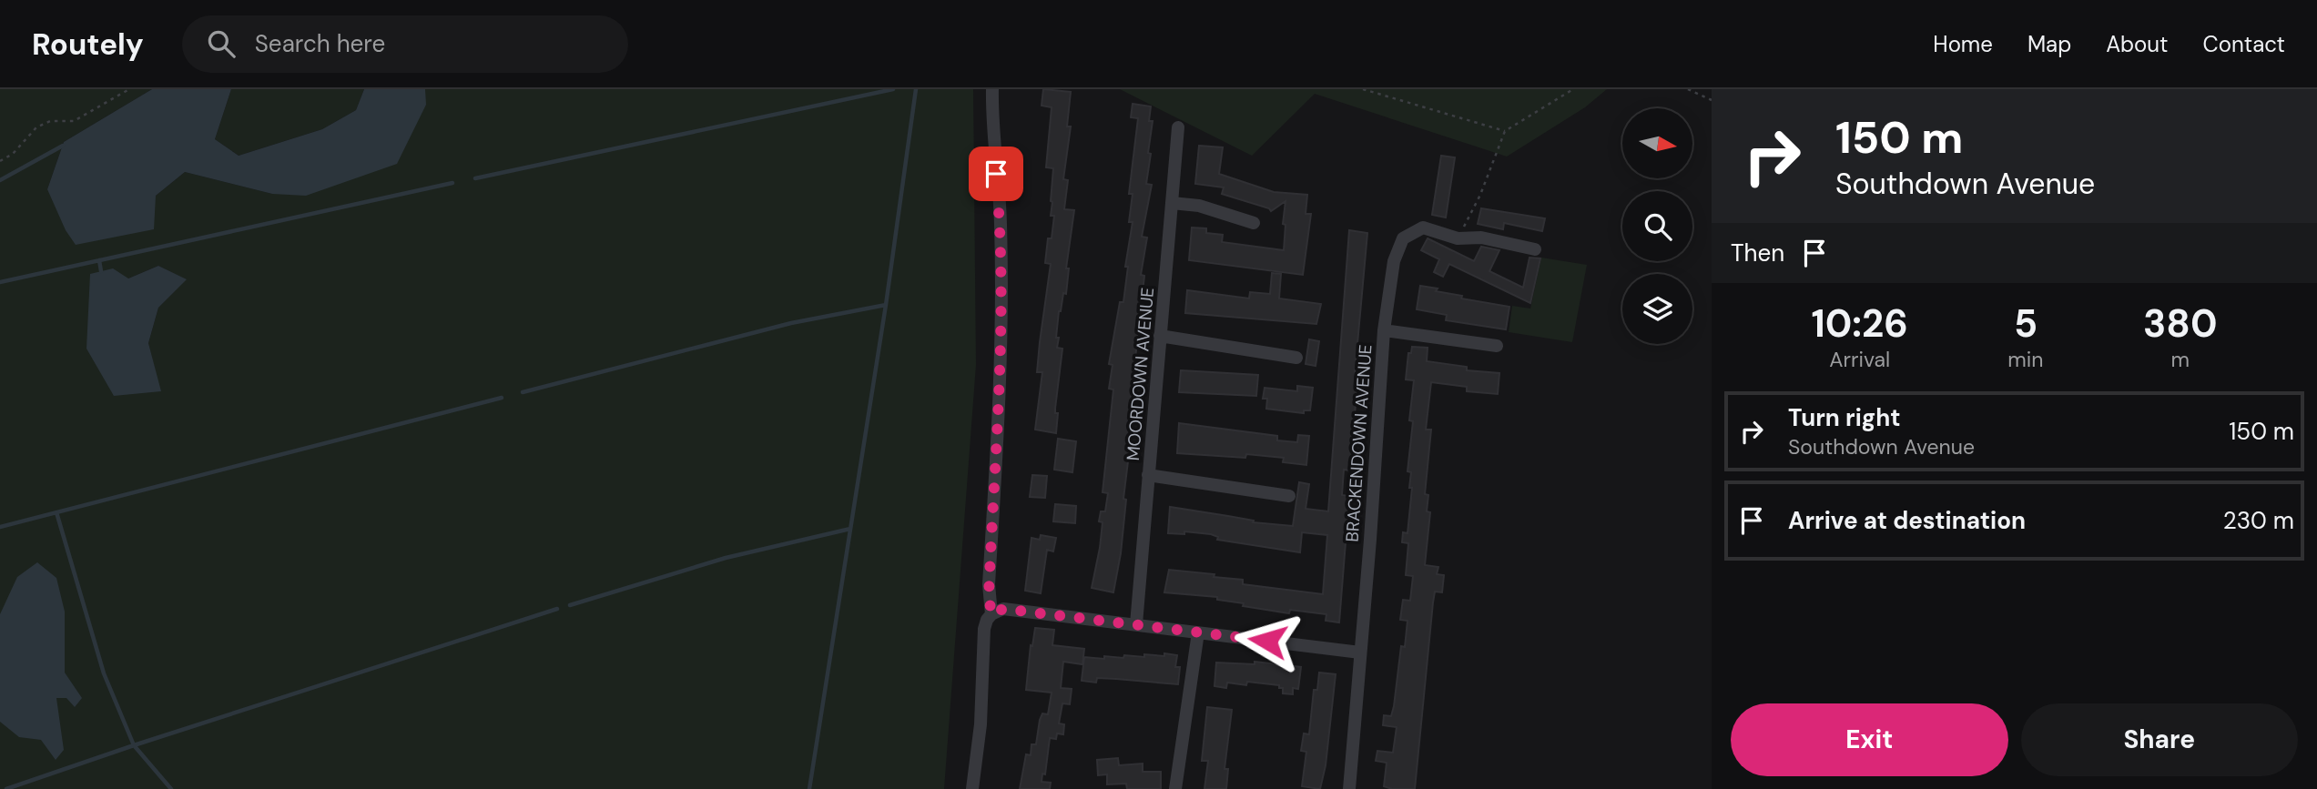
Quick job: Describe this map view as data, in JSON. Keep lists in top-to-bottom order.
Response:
{
  "streets": {
    "street": ["MOORDOWN AVENUE", "BRACKENDOWN AVENUE"]
  },
  "north": "right",
  "page": {
    "header": "Routely",
    "search": "Search here",
    "nav": [
      "Home",
      "Map",
      "About",
      "Contact"
    ],
    "turn": ["150 m", "Southdown Avenue"],
    "then": "Then",
    "eta": [
      "10:26",
      "Arrival",
      "5",
      "min",
      "380",
      "m"
    ],
    "list": [
      {
        "name": "Turn right",
        "note": "Southdown Avenue",
        "value": "150 m"
      },
      {
        "name": "Arrive at destination",
        "value": "230 m"
      }
    ],
    "buttons": ["Exit", "Share"]
  }
}
